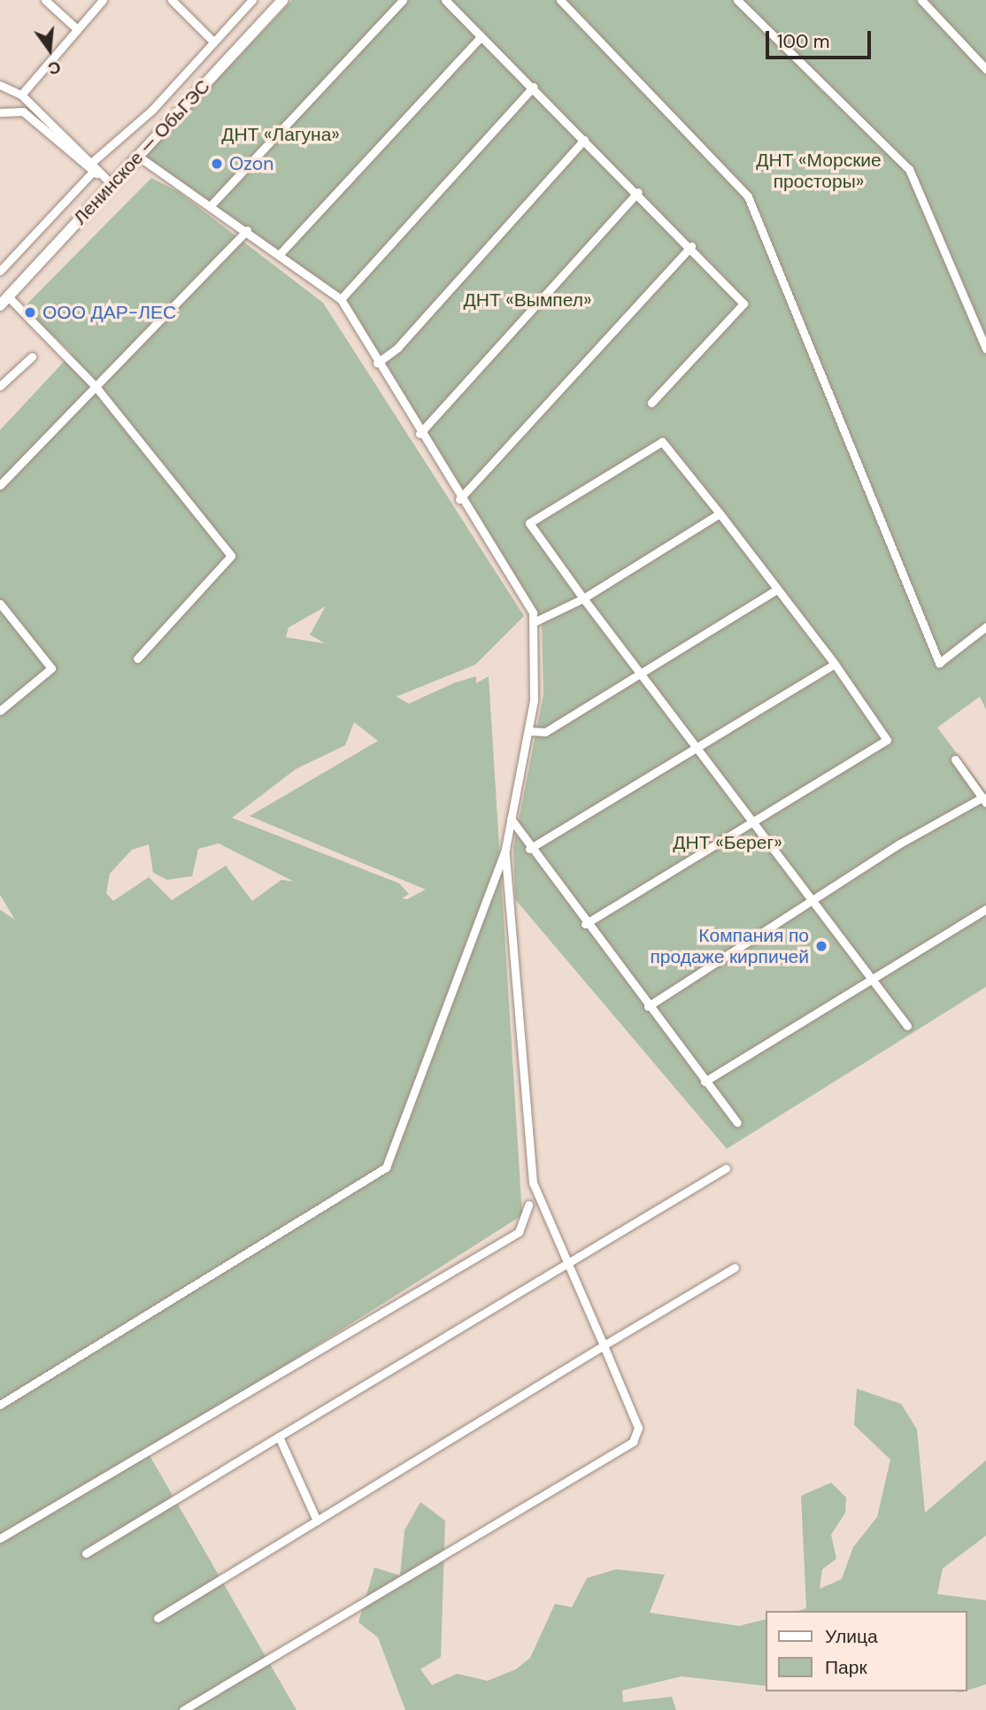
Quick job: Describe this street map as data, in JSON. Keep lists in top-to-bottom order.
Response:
{
  "streets": {
    "main road": ["Ленинское — ОбьГЭС"]
  },
  "parks": [
    "ДНТ «Лагуна»",
    "ДНТ «Морские просторы»",
    "ДНТ «Вымпел»",
    "ДНТ «Берег»"
  ],
  "places": ["Ozon", "ООО ДАР-ЛЕС", "Компания по продаже кирпичей"],
  "legend": ["Улица", "Парк"],
  "scale_bar": "100 m",
  "north": "bottom"
}
